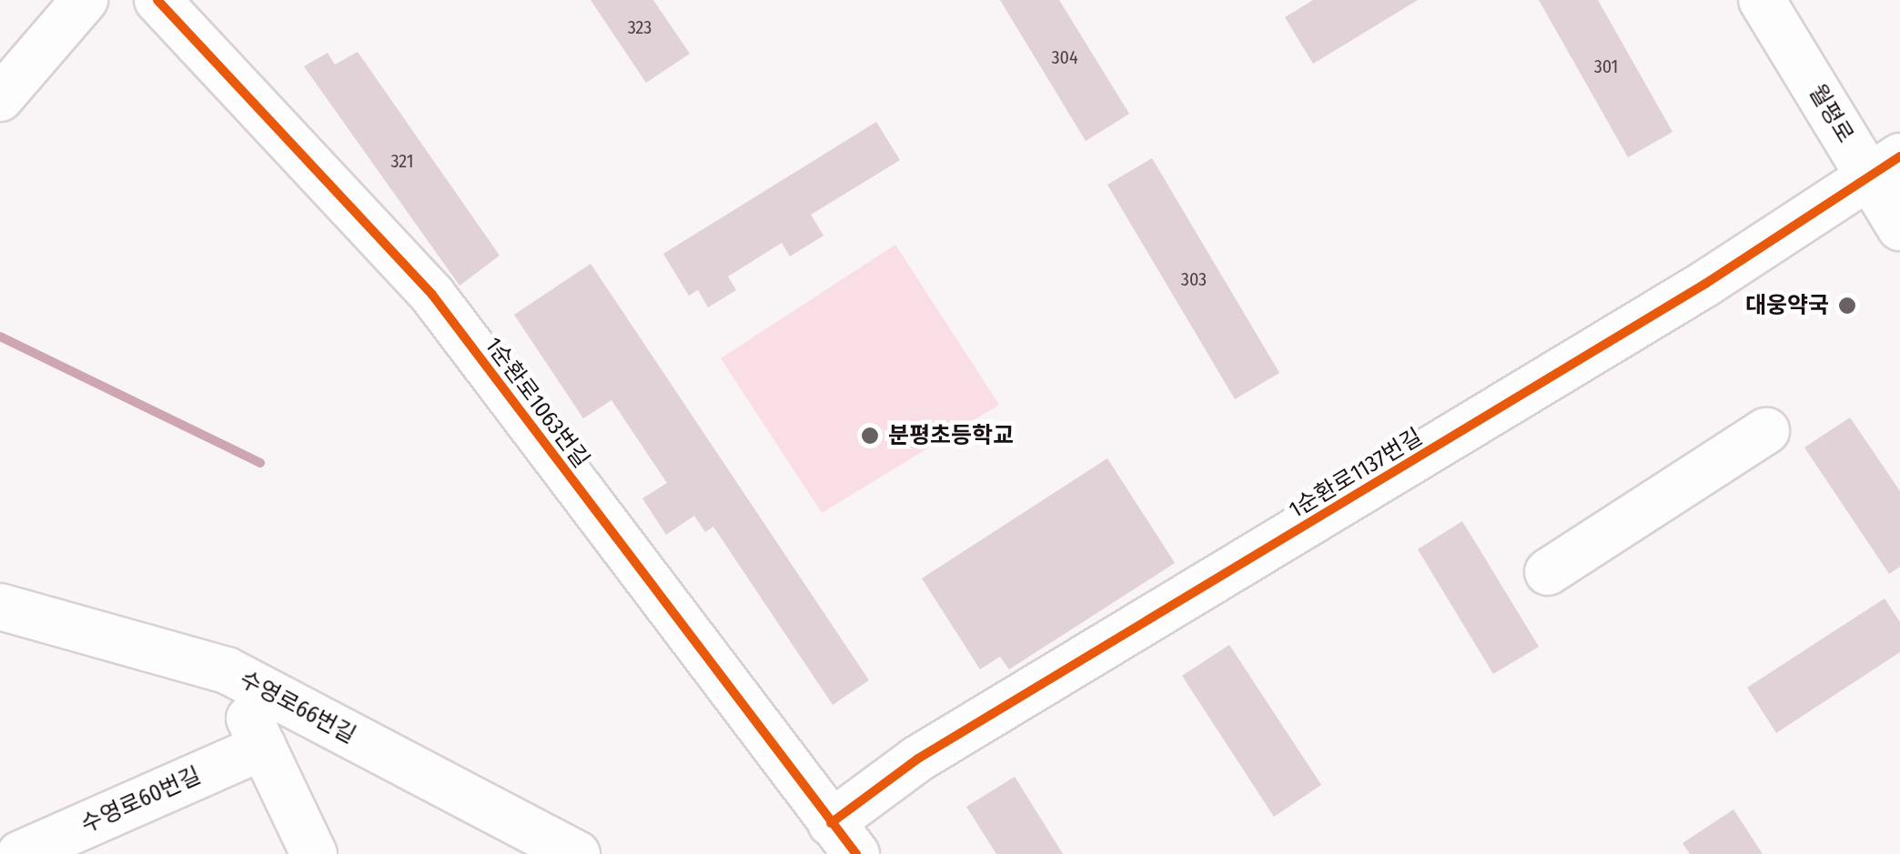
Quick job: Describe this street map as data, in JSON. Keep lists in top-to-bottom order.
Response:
{
  "streets": {
    "street": [
      "월평로",
      "1순환로1063번길",
      "1순환로1137번길",
      "수영로66번길",
      "수영로60번길"
    ]
  },
  "crossings": [
    ["월평로", "1순환로1137번길"],
    ["1순환로1063번길", "1순환로1137번길"]
  ],
  "places": ["대웅약국", "분평초등학교"],
  "house_numbers": [
    "323",
    "304",
    "301",
    "321",
    "303"
  ]
}
